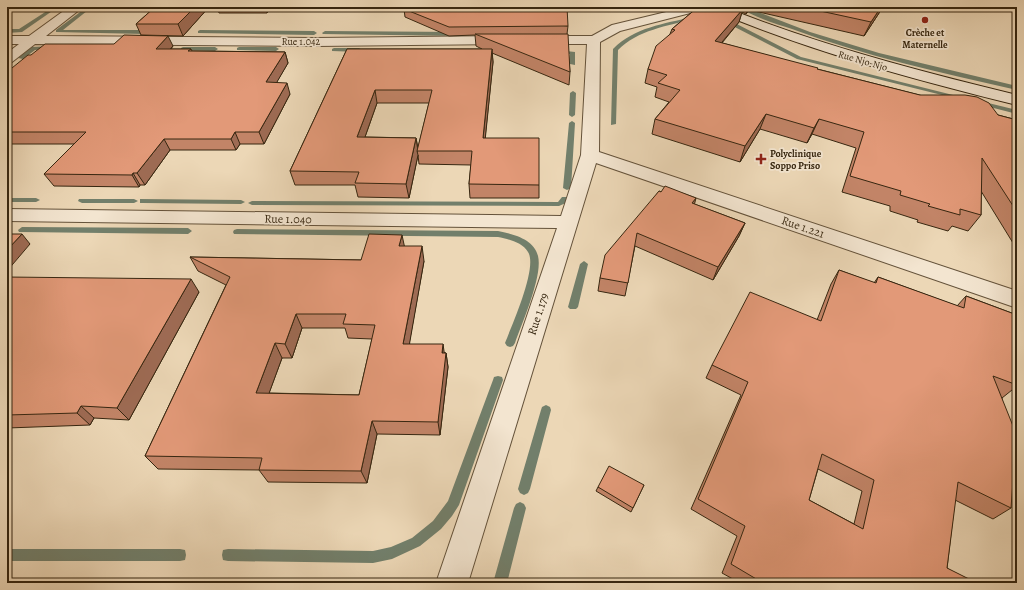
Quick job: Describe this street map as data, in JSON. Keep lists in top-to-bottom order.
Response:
{
  "streets": {
    "street": [
      "Rue 1.042",
      "Rue Njo-Njo",
      "Rue 1.040",
      "Rue 1.221",
      "Rue 1.179"
    ]
  },
  "crossings": [
    ["Rue 1.042", "Rue 1.179"],
    ["Rue 1.040", "Rue 1.179"],
    ["Rue 1.221", "Rue 1.179"]
  ],
  "places": {
    "other": ["Crèche et Maternelle"],
    "health": ["Polyclinique Soppo Priso"]
  }
}
